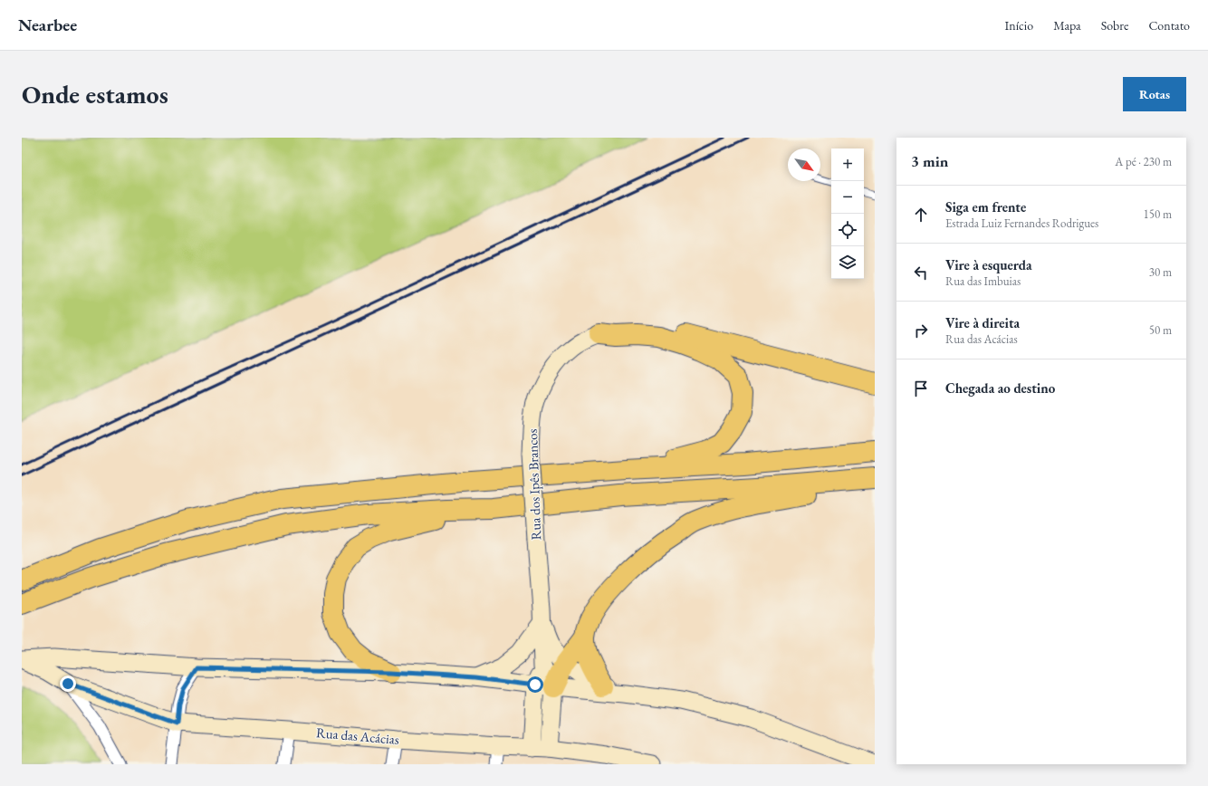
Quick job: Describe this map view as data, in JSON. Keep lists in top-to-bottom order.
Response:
{
  "streets": {
    "street": ["Rua dos Ipês Brancos", "Rua das Acácias"]
  },
  "crossings": [
    ["Rua dos Ipês Brancos", "Rua das Acácias"]
  ],
  "north": "bottom right",
  "page": {
    "header": "Nearbee",
    "nav": [
      "Início",
      "Mapa",
      "Sobre",
      "Contato"
    ],
    "buttons": "Rotas",
    "title": "Onde estamos",
    "heading": ["3 min", "A pé · 230 m"],
    "map_buttons": ["+", "−"],
    "list": [
      ["Siga em frente", "Estrada Luiz Fernandes Rodrigues", "150 m"],
      ["Vire à esquerda", "Rua das Imbuias", "30 m"],
      ["Vire à direita", "Rua das Acácias", "50 m"],
      "Chegada ao destino"
    ]
  }
}
